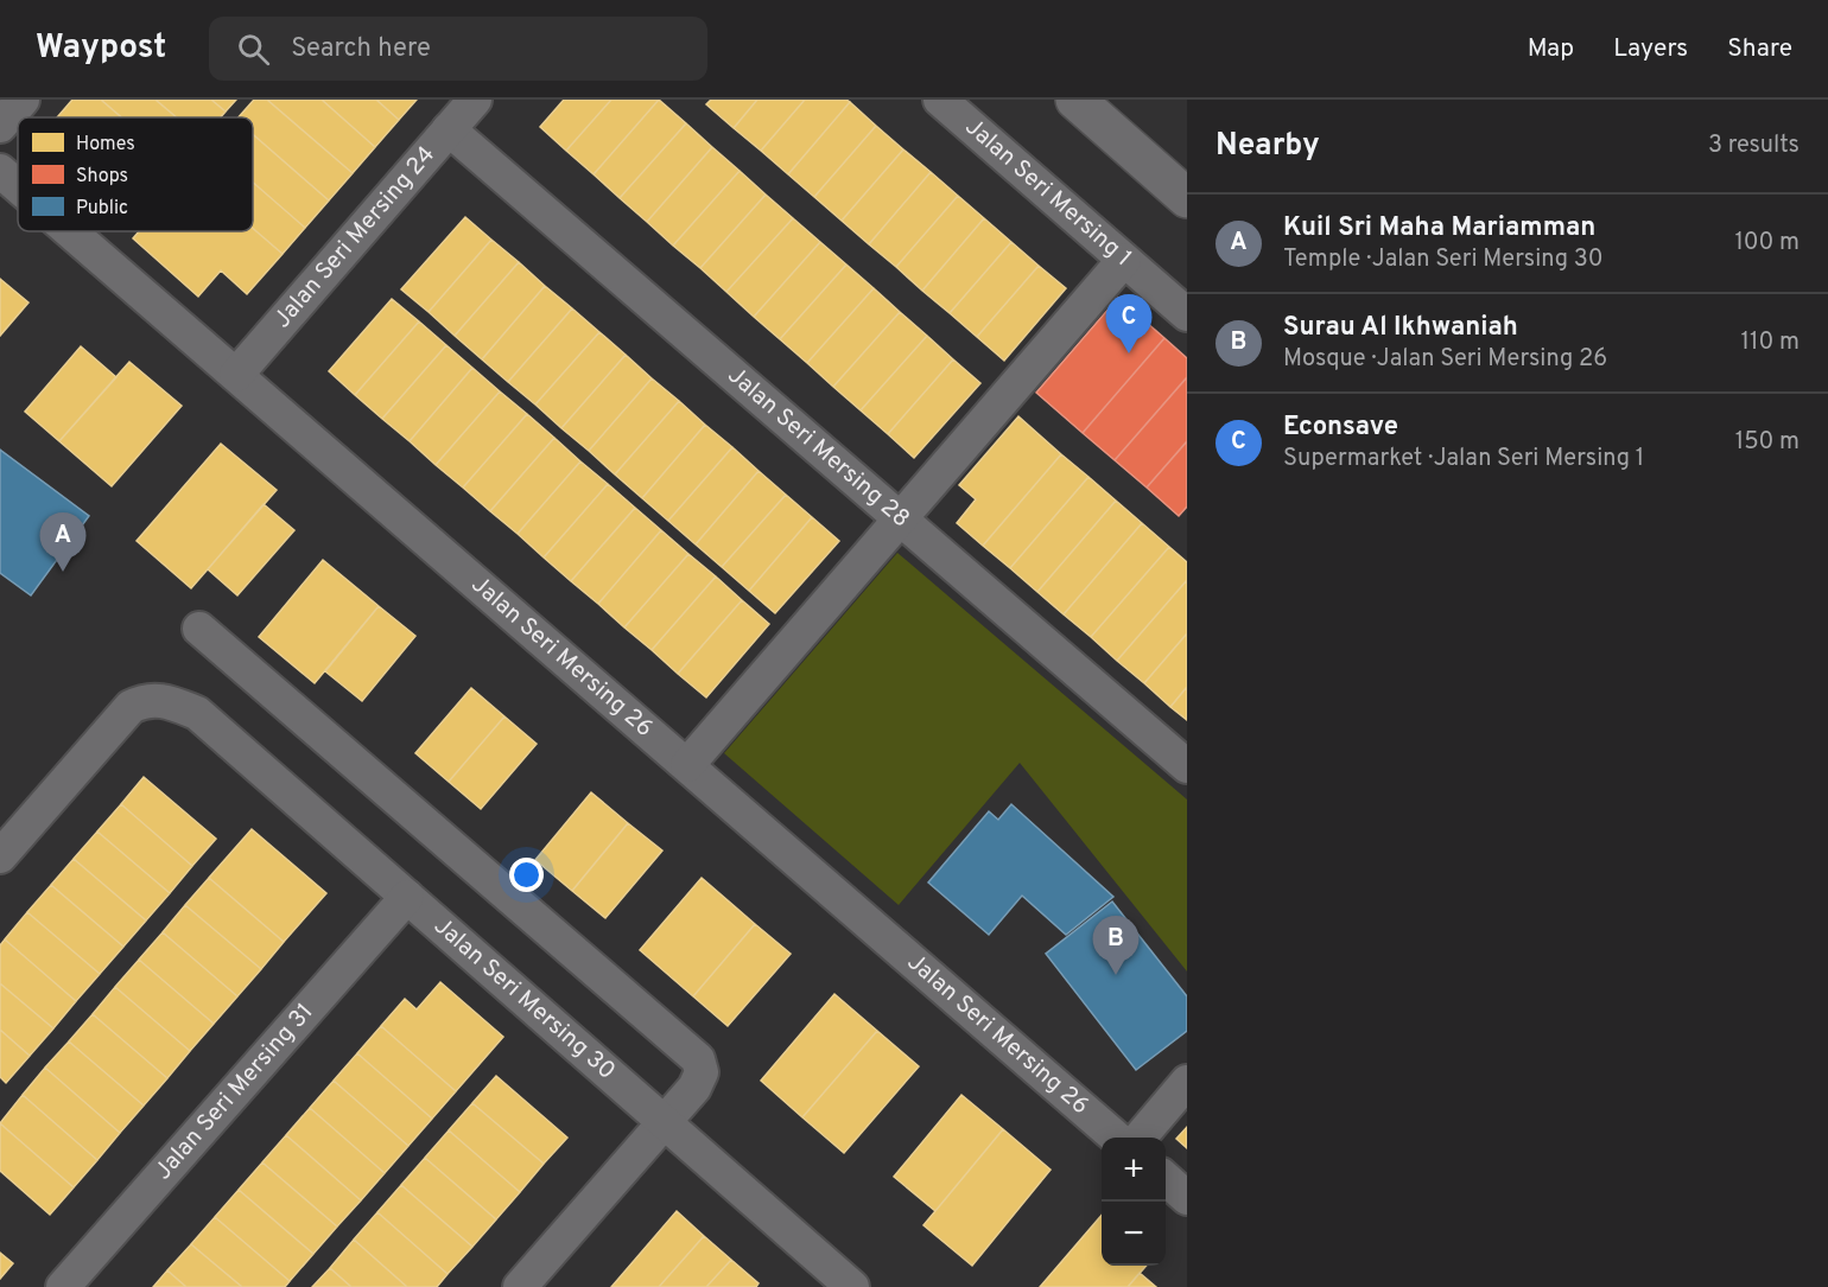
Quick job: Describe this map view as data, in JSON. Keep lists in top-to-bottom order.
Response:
{
  "streets": {
    "street": [
      "Jalan Seri Mersing 1",
      "Jalan Seri Mersing 24",
      "Jalan Seri Mersing 28",
      "Jalan Seri Mersing 26",
      "Jalan Seri Mersing 30",
      "Jalan Seri Mersing 31"
    ]
  },
  "crossings": [
    ["Jalan Seri Mersing 24", "Jalan Seri Mersing 28"],
    ["Jalan Seri Mersing 24", "Jalan Seri Mersing 26"],
    ["Jalan Seri Mersing 30", "Jalan Seri Mersing 31"]
  ],
  "legend": ["Homes", "Shops", "Public"],
  "page": {
    "header": "Waypost",
    "search": "Search here",
    "nav": ["Map", "Layers", "Share"],
    "heading": ["Nearby", "3 results"],
    "list": [
      {
        "mark": "A",
        "name": "Kuil Sri Maha Mariamman",
        "note": "Temple · Jalan Seri Mersing 30",
        "value": "100 m"
      },
      {
        "mark": "B",
        "name": "Surau Al Ikhwaniah",
        "note": "Mosque · Jalan Seri Mersing 26",
        "value": "110 m"
      },
      {
        "mark": "C",
        "name": "Econsave",
        "note": "Supermarket · Jalan Seri Mersing 1",
        "value": "150 m"
      }
    ],
    "pins": ["C", "A", "B"],
    "map_buttons": ["+", "−"]
  }
}
